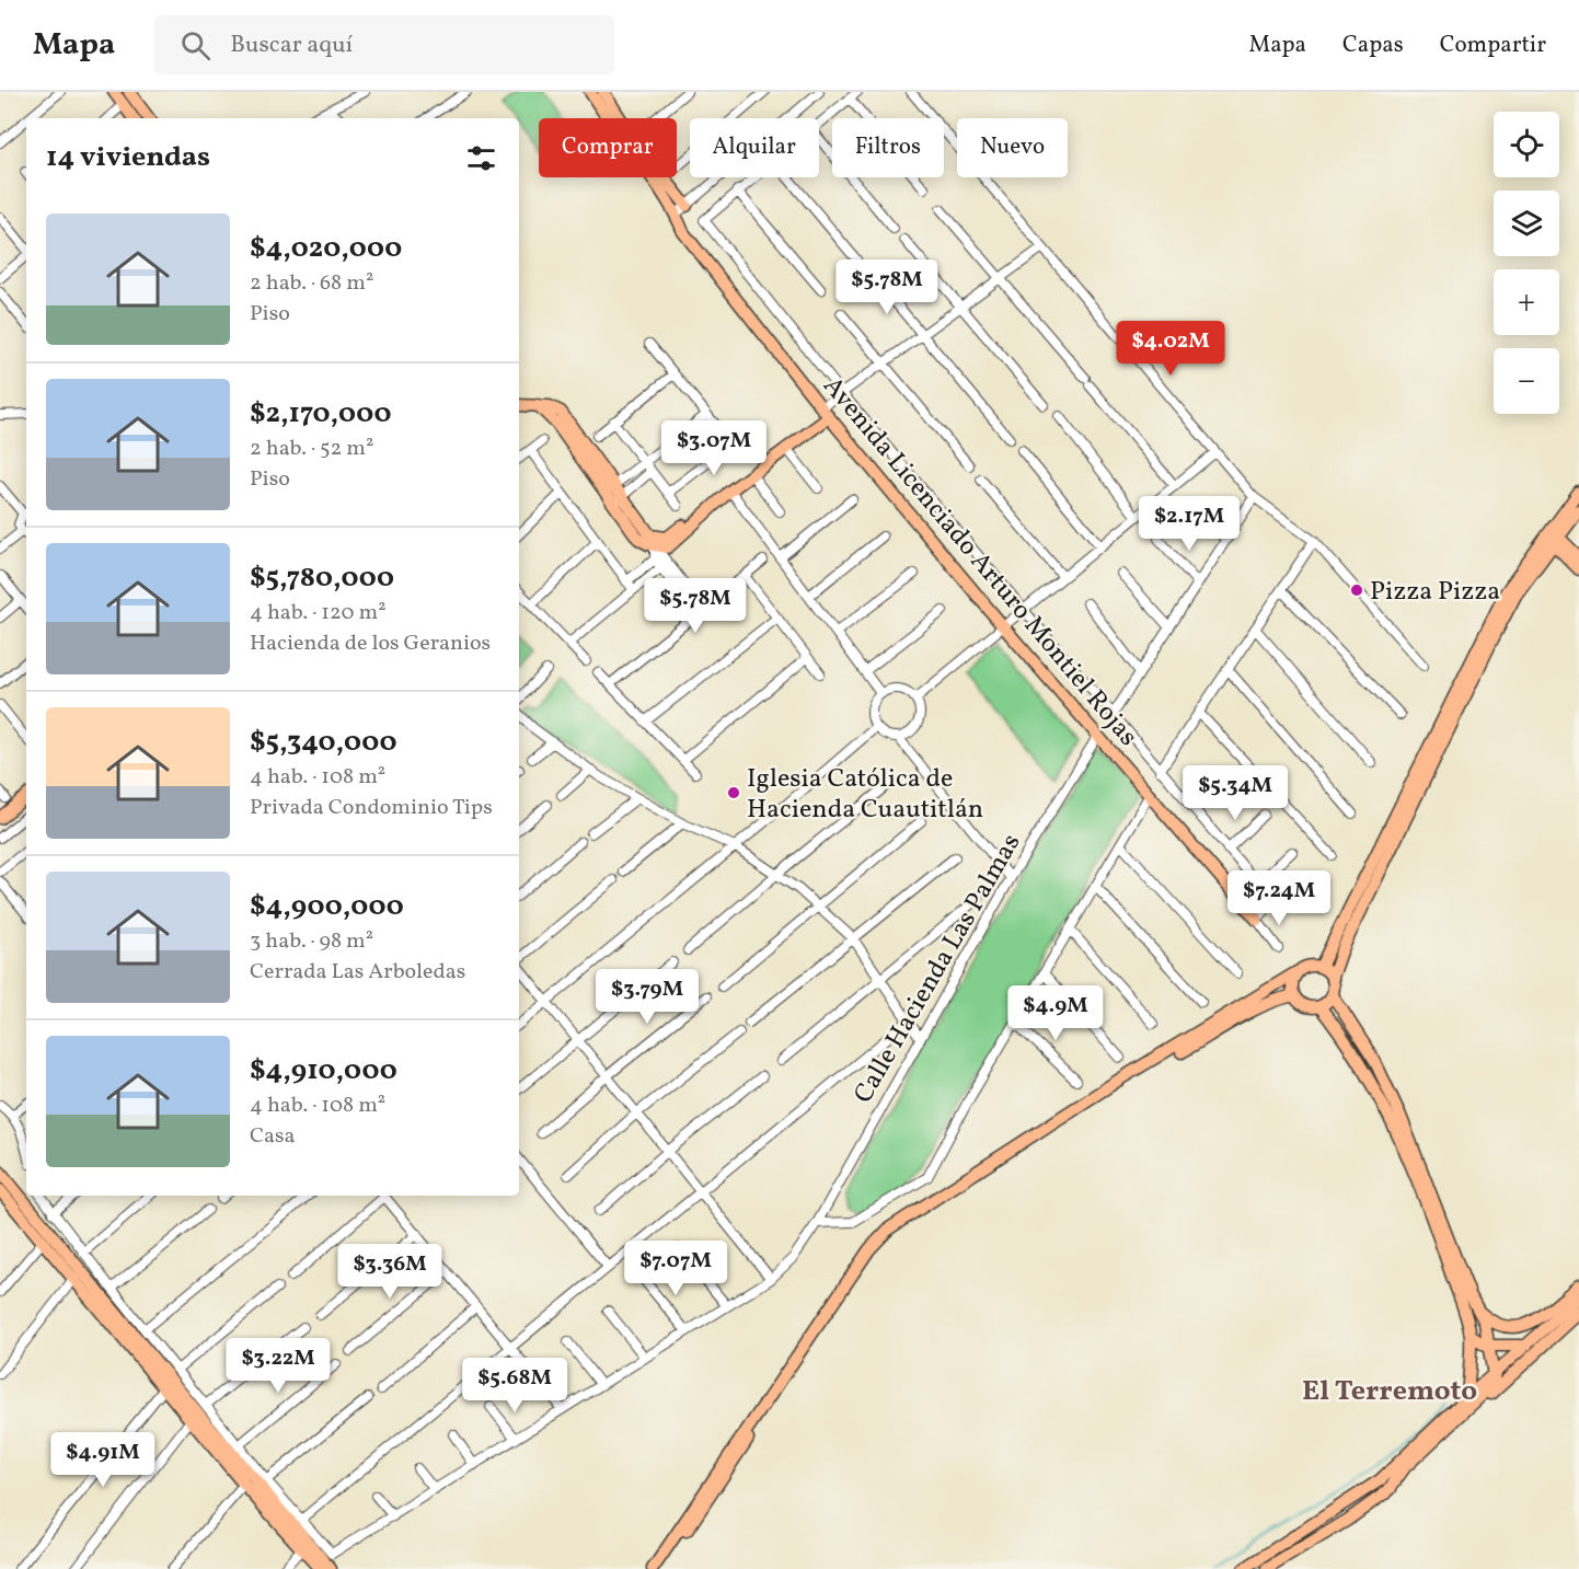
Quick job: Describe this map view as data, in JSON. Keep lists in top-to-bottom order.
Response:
{
  "streets": {
    "main road": ["Avenida Licenciado Arturo Montiel Rojas"],
    "street": ["Calle Hacienda Las Palmas"]
  },
  "crossings": [
    ["Avenida Licenciado Arturo Montiel Rojas", "Calle Hacienda Las Palmas"]
  ],
  "districts": ["El Terremoto"],
  "places": ["Pizza Pizza", "Iglesia Católica de Hacienda Cuautitlán"],
  "page": {
    "header": "Mapa",
    "search": "Buscar aquí",
    "nav": ["Mapa", "Capas", "Compartir"],
    "map_buttons": ["+", "−"],
    "chip": [
      "Comprar",
      "Alquilar",
      "Filtros",
      "Nuevo"
    ],
    "heading": "14 viviendas",
    "list": [
      {
        "name": "$4,020,000",
        "note": "2 hab. · 68 m² · Piso"
      },
      {
        "name": "$2,170,000",
        "note": "2 hab. · 52 m² · Piso"
      },
      {
        "name": "$5,780,000",
        "note": "4 hab. · 120 m² · Hacienda de los Geranios"
      },
      {
        "name": "$5,340,000",
        "note": "4 hab. · 108 m² · Privada Condominio Tips"
      },
      {
        "name": "$4,900,000",
        "note": "3 hab. · 98 m² · Cerrada Las Arboledas"
      },
      {
        "name": "$4,910,000",
        "note": "4 hab. · 108 m² · Casa"
      }
    ],
    "price": [
      "$5.78M",
      "$4.02M",
      "$3.07M",
      "$2.17M",
      "$5.78M",
      "$5.34M",
      "$7.24M",
      "$3.79M",
      "$4.9M",
      "$7.07M",
      "$3.36M",
      "$3.22M",
      "$5.68M",
      "$4.91M"
    ]
  }
}
